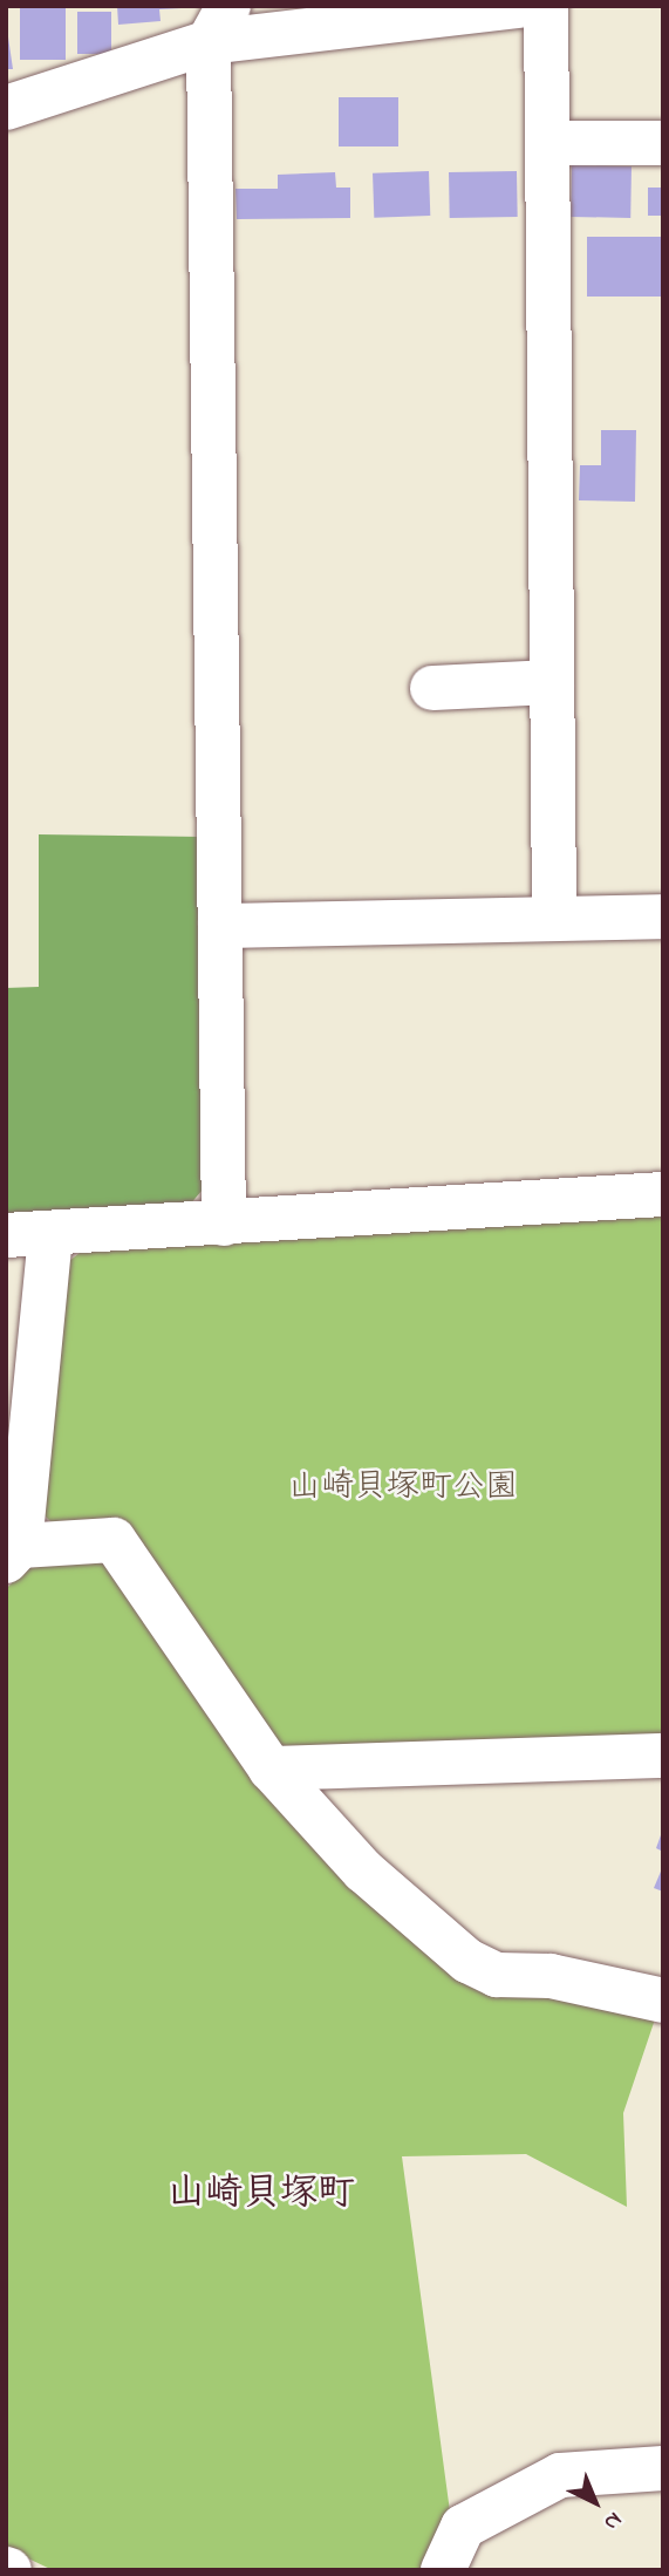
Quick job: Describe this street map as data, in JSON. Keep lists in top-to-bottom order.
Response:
{
  "districts": ["山崎貝塚町"],
  "parks": ["山崎貝塚町公園"],
  "north": "bottom right"
}
